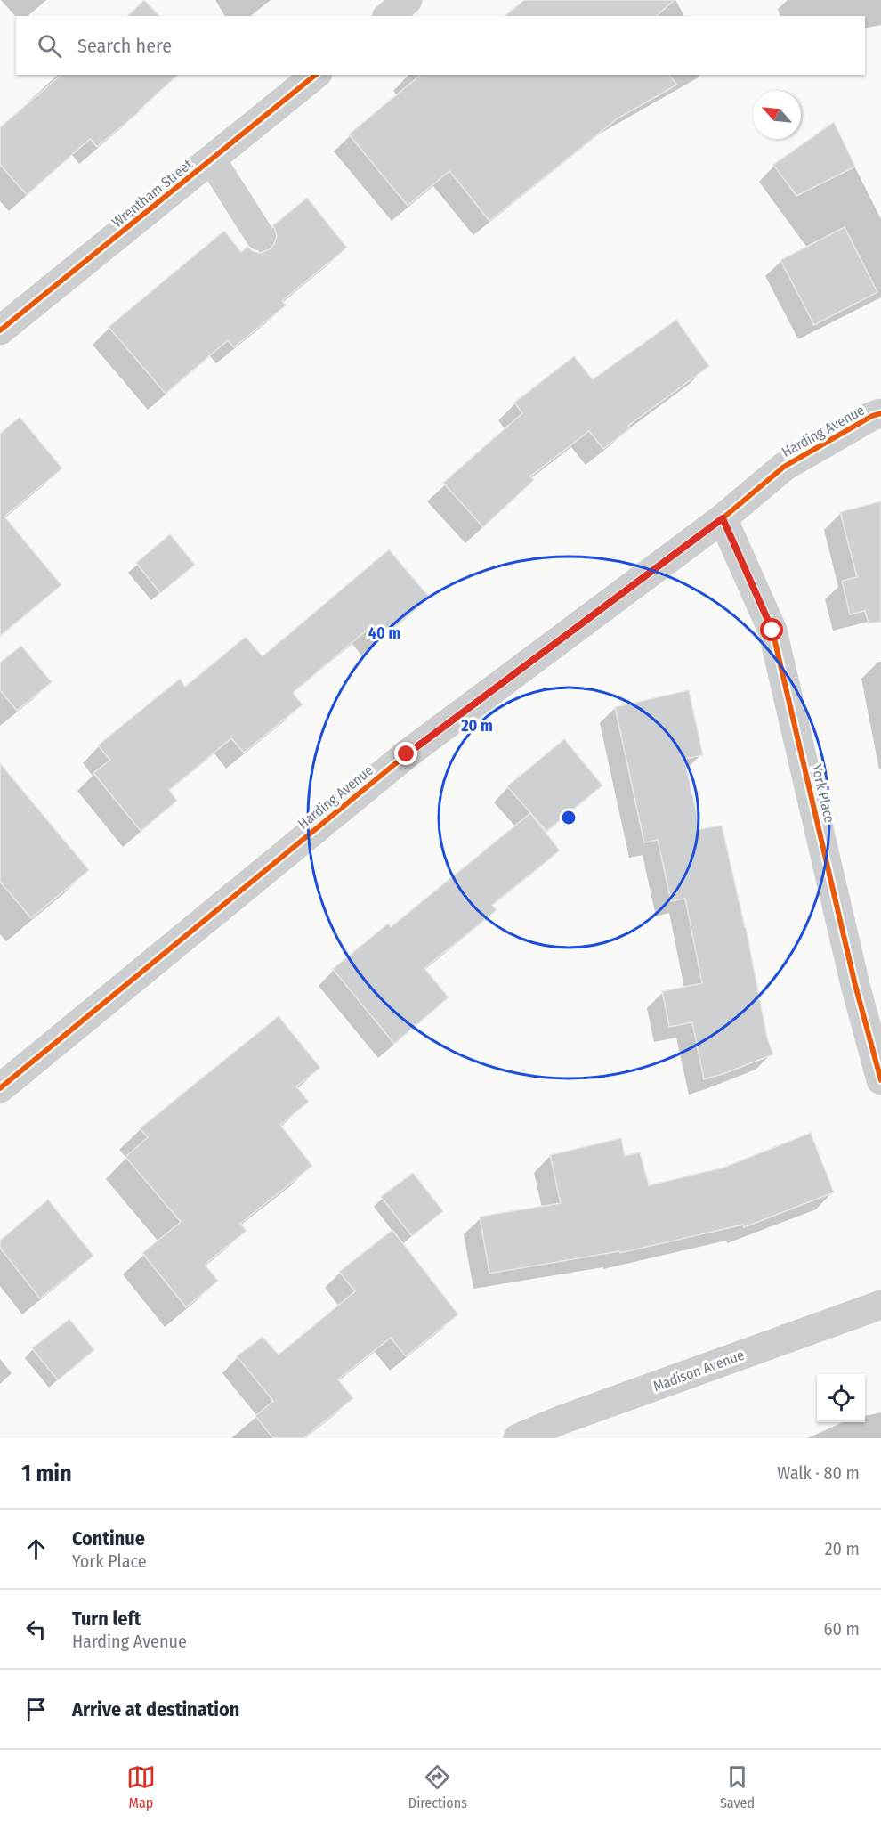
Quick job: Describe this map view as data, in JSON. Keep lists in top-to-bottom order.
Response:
{
  "streets": {
    "street": [
      "Wrentham Street",
      "Harding Avenue",
      "York Place",
      "Madison Avenue"
    ]
  },
  "crossings": [
    ["Harding Avenue", "York Place"]
  ],
  "north": "top left",
  "page": {
    "search": "Search here",
    "heading": ["1 min", "Walk · 80 m"],
    "list": [
      ["Continue", "York Place", "20 m"],
      ["Turn left", "Harding Avenue", "60 m"],
      "Arrive at destination"
    ],
    "nav": ["Map", "Directions", "Saved"]
  },
  "rings": ["40 m", "20 m"]
}
